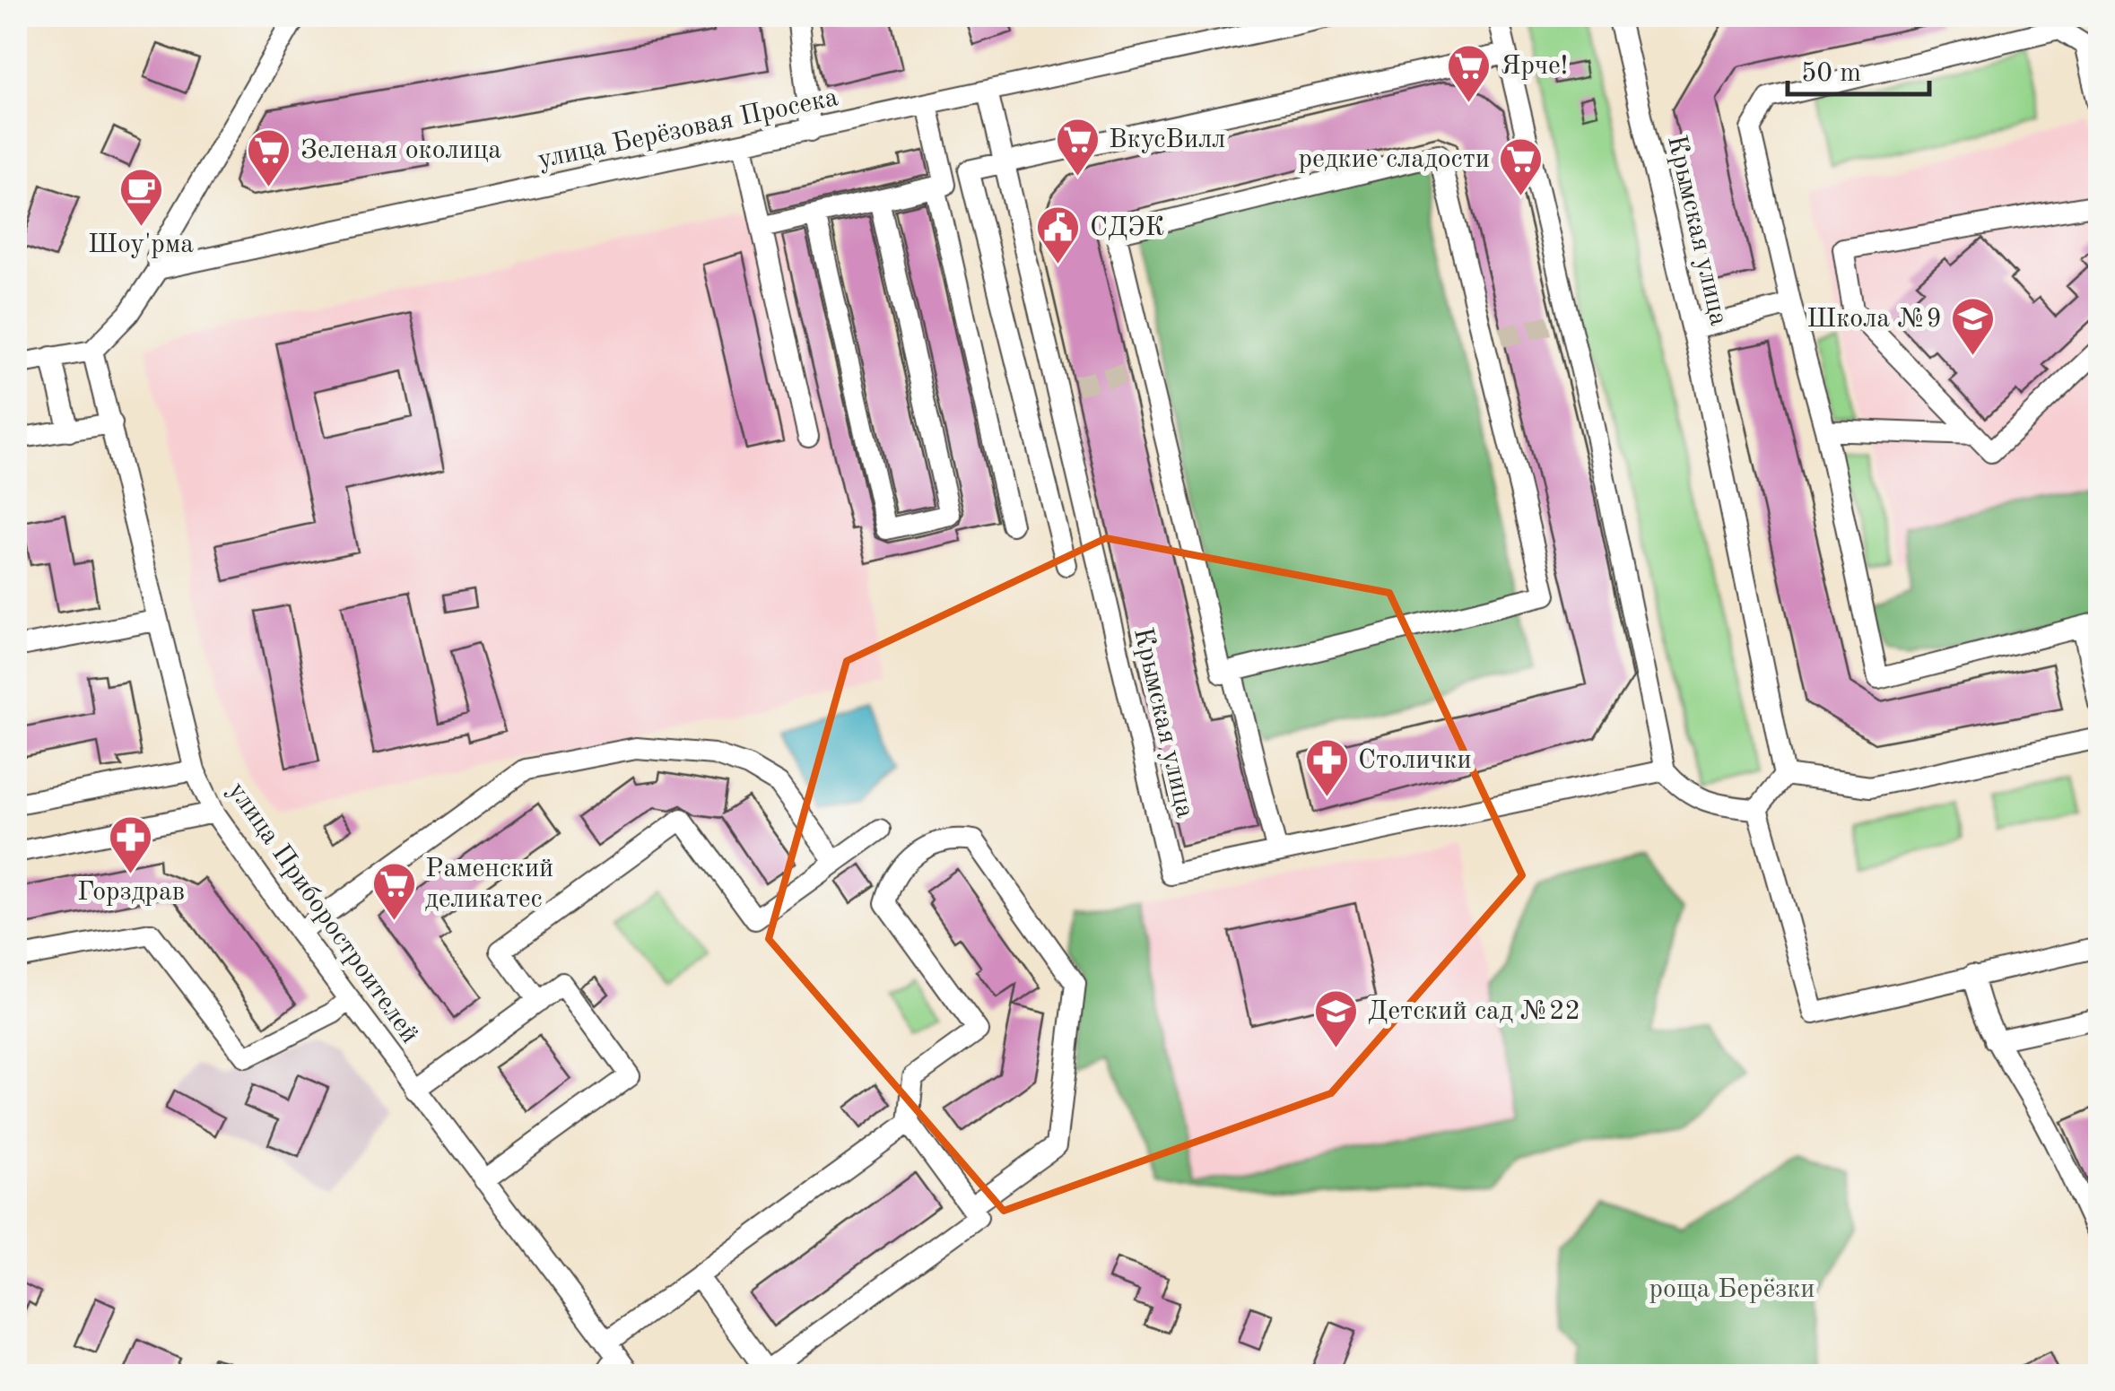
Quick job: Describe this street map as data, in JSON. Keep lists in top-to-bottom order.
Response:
{
  "streets": {
    "street": ["улица Берёзовая Просека", "Крымская улица", "улица Приборостроителей"]
  },
  "crossings": [
    ["улица Берёзовая Просека", "Крымская улица"]
  ],
  "parks": ["роща Берёзки"],
  "places": {
    "supermarket": [
      "Ярче!",
      "ВкусВилл",
      "Зеленая околица",
      "редкие сладости",
      "Раменский деликатес"
    ],
    "cafe": ["Шоу'рма"],
    "public building": ["СДЭК"],
    "school or university": ["Школа №9", "Детский сад №22"],
    "pharmacy": ["Столички", "Горздрав"]
  },
  "scale_bar": "50 m"
}
